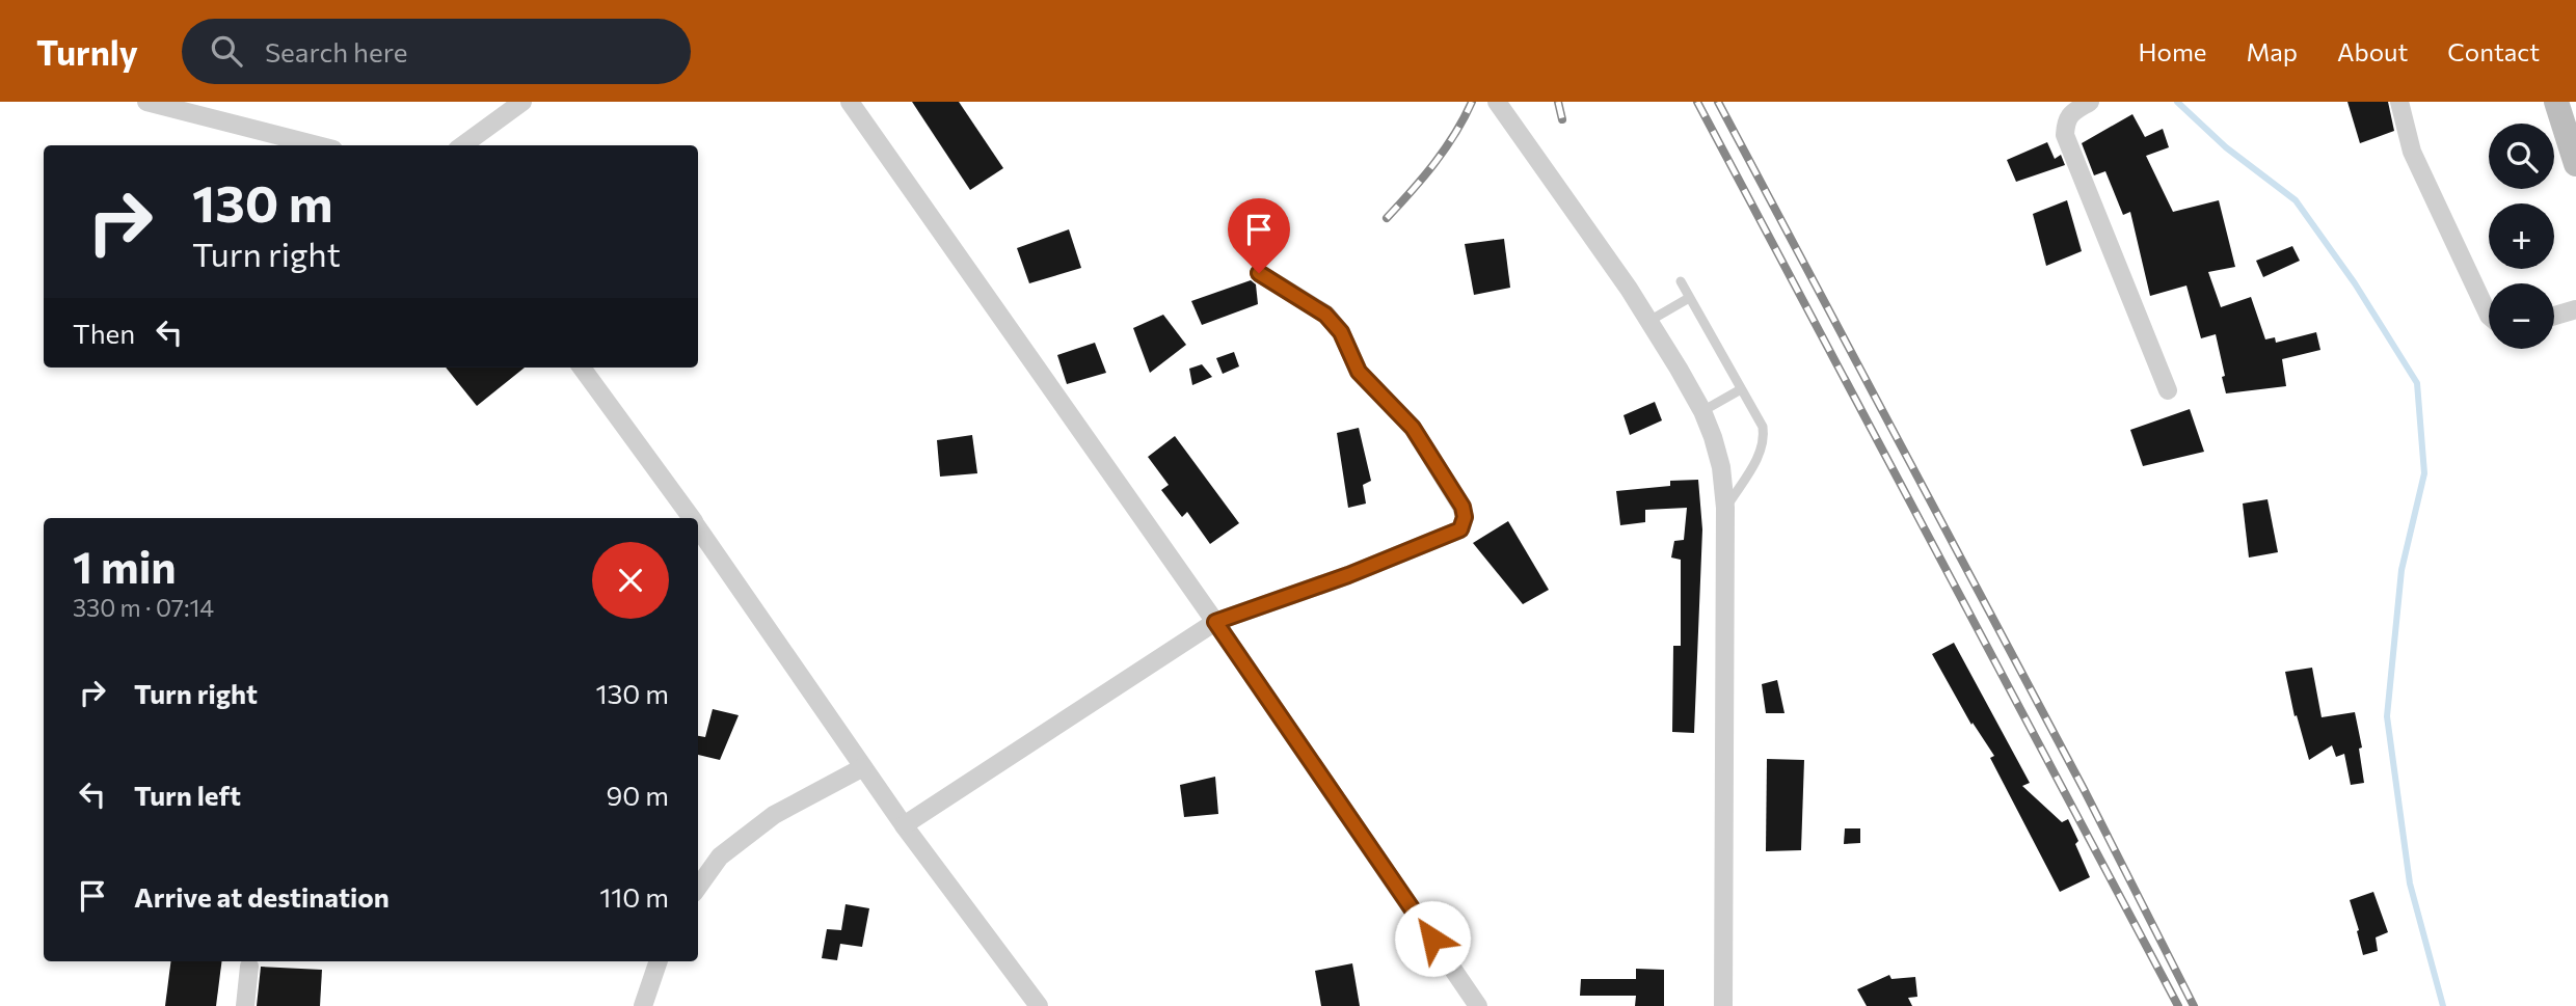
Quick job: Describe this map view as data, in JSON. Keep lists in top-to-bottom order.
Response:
{
  "page": {
    "header": "Turnly",
    "search": "Search here",
    "nav": [
      "Home",
      "Map",
      "About",
      "Contact"
    ],
    "map_buttons": ["+", "−"],
    "turn": ["130 m", "Turn right"],
    "then": "Then",
    "heading": ["1 min", "330 m · 07:14"],
    "list": [
      {
        "name": "Turn right",
        "value": "130 m"
      },
      {
        "name": "Turn left",
        "value": "90 m"
      },
      {
        "name": "Arrive at destination",
        "value": "110 m"
      }
    ]
  }
}
